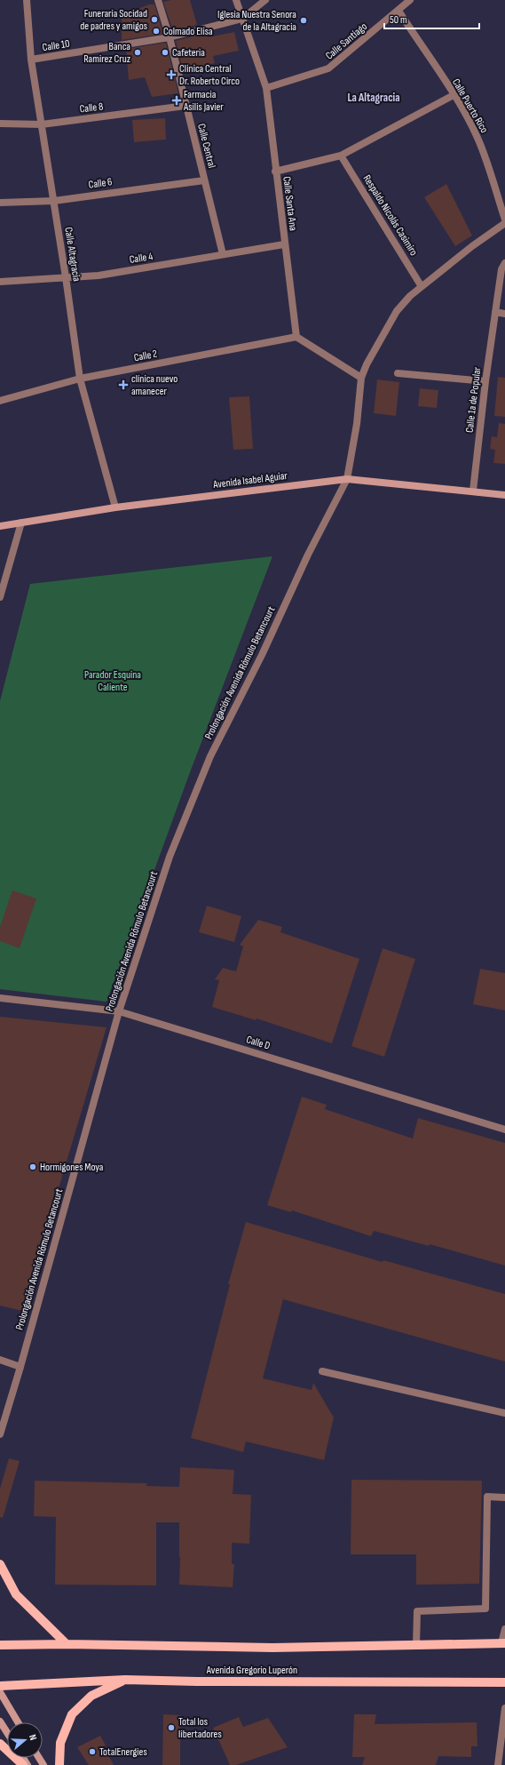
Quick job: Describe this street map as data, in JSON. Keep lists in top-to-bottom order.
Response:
{
  "streets": {
    "main road": ["Avenida Isabel Aguiar", "Avenida Gregorio Luperón"],
    "street": [
      "Calle Santiago",
      "Calle 10",
      "Calle Puerto Rico",
      "Calle 8",
      "Calle Central",
      "Calle 6",
      "Calle Santa Ana",
      "Respaldo Nicolás Casimiro",
      "Calle Altagracia",
      "Calle 4",
      "Calle 2",
      "Calle 1a de Popular",
      "Prolongación Avenida Rómulo Betancourt",
      "Calle D"
    ]
  },
  "crossings": [
    ["Calle Santiago", "Calle Puerto Rico"],
    ["Calle Santiago", "Calle Santa Ana"],
    ["Calle 10", "Calle Central"],
    ["Calle 10", "Calle Santa Ana"],
    ["Calle 10", "Calle Altagracia"],
    ["Calle 8", "Calle Central"],
    ["Calle 8", "Calle Altagracia"],
    ["Calle Central", "Calle 6"],
    ["Calle Central", "Calle 4"],
    ["Calle 6", "Calle Altagracia"],
    ["Calle Santa Ana", "Calle 4"],
    ["Calle Santa Ana", "Calle 2"],
    ["Calle Altagracia", "Calle 4"],
    ["Calle Altagracia", "Calle 2"],
    ["Calle Altagracia", "Avenida Isabel Aguiar"],
    ["Calle 1a de Popular", "Avenida Isabel Aguiar"],
    ["Avenida Isabel Aguiar", "Prolongación Avenida Rómulo Betancourt"],
    ["Prolongación Avenida Rómulo Betancourt", "Calle D"]
  ],
  "districts": ["La Altagracia"],
  "parks": ["Parador Esquina Caliente"],
  "places": {
    "other": [
      "Funeraria Socidad de padres y amigos",
      "Iglesia Nuestra Senora de la Altagracia",
      "Colmado Elisa",
      "Banca Ramirez Cruz",
      "Cafeteria",
      "Hormigones Moya",
      "Total los libertadores",
      "TotalEnergies"
    ],
    "health": ["Clinica Central Dr. Roberto Circo", "Farmacia Asilis Javier", "clínica nuevo amanecer"]
  },
  "scale_bar": "50 m",
  "north": "right"
}
